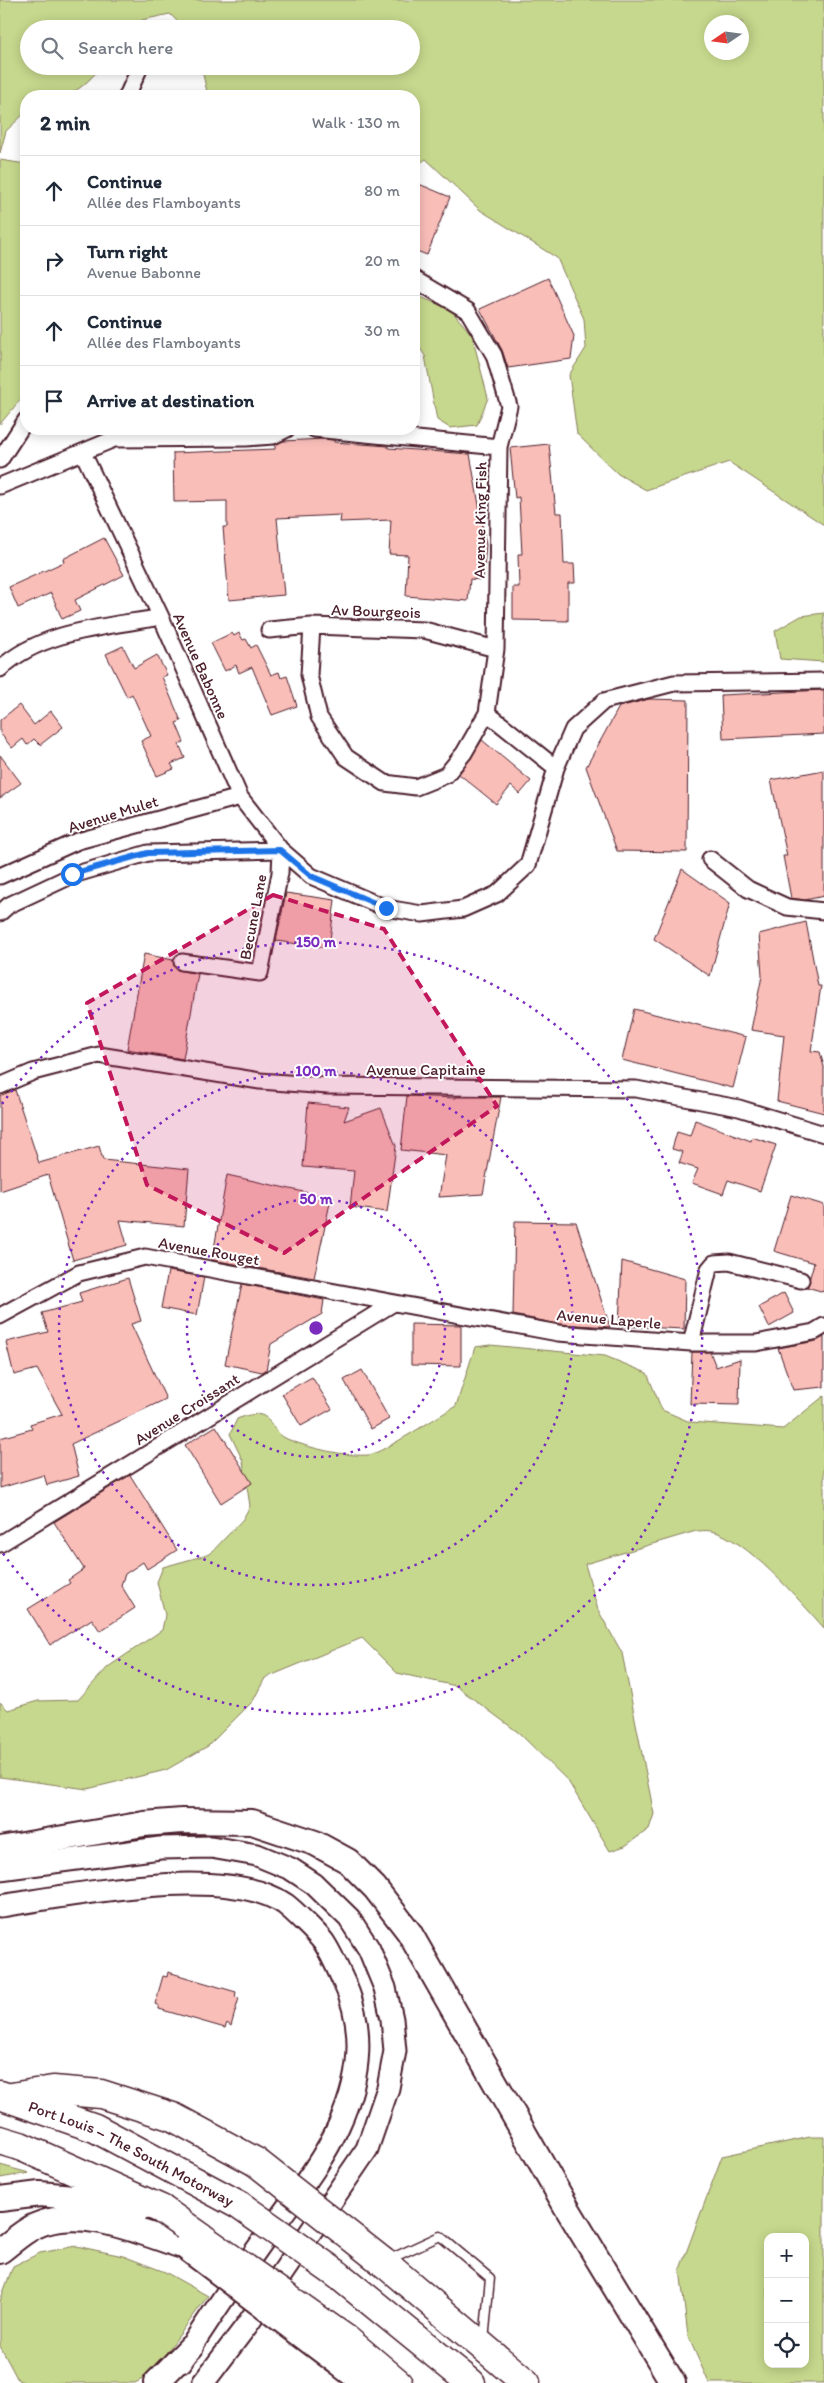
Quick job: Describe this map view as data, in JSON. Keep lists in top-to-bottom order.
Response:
{
  "streets": {
    "highway": ["Port Louis – The South Motorway"],
    "street": [
      "Avenue King Fish",
      "Av Bourgeois",
      "Avenue Babonne",
      "Avenue Mulet",
      "Becune Lane",
      "Avenue Capitaine",
      "Avenue Rouget",
      "Avenue Laperle",
      "Avenue Croissant"
    ]
  },
  "crossings": [
    ["Avenue King Fish", "Av Bourgeois"],
    ["Avenue Babonne", "Avenue Mulet"],
    ["Avenue Babonne", "Becune Lane"],
    ["Avenue Rouget", "Avenue Laperle"],
    ["Avenue Rouget", "Avenue Croissant"],
    ["Avenue Laperle", "Avenue Croissant"]
  ],
  "north": "left",
  "page": {
    "search": "Search here",
    "heading": ["2 min", "Walk · 130 m"],
    "list": [
      ["Continue", "Allée des Flamboyants", "80 m"],
      ["Turn right", "Avenue Babonne", "20 m"],
      ["Continue", "Allée des Flamboyants", "30 m"],
      "Arrive at destination"
    ],
    "map_buttons": ["+", "−"]
  },
  "rings": ["150 m", "100 m", "50 m"]
}
